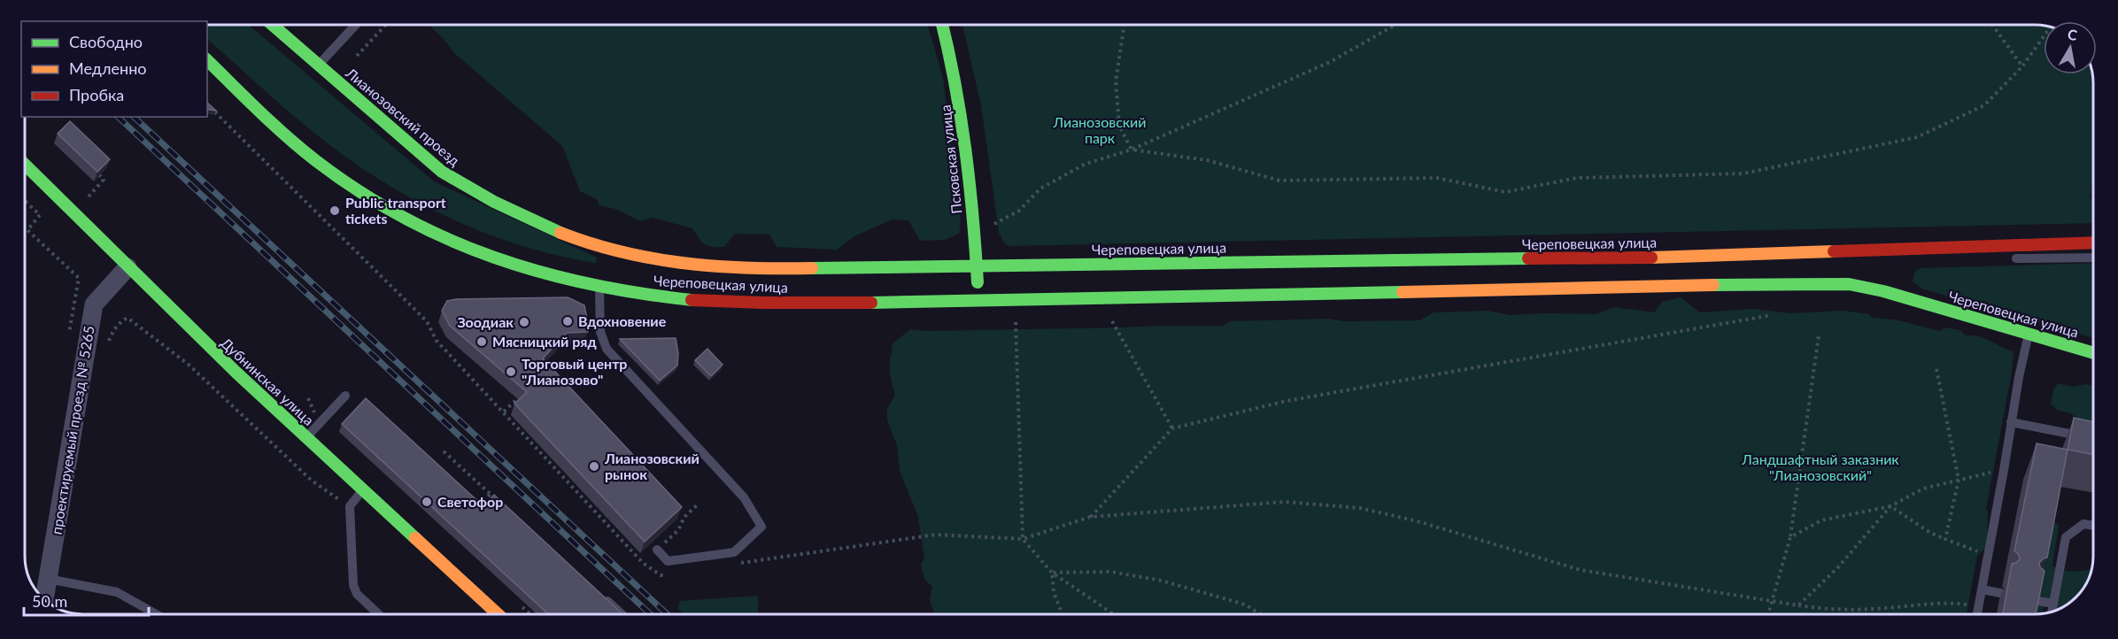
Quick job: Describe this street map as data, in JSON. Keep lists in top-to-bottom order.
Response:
{
  "streets": {
    "main road": [
      "Лианозовский проезд",
      "Псковская улица",
      "Череповецкая улица",
      "Дубнинская улица"
    ],
    "street": ["проектируемый проезд № 5265"]
  },
  "crossings": [
    ["Лианозовский проезд", "Череповецкая улица"],
    ["Псковская улица", "Череповецкая улица"],
    ["Дубнинская улица", "проектируемый проезд № 5265"]
  ],
  "parks": ["Лианозовский парк", "Ландшафтный заказник \"Лианозовский\""],
  "places": [
    "Public transport tickets",
    "Вдохновение",
    "Зоодиак",
    "Мясницкий ряд",
    "Торговый центр \"Лианозово\"",
    "Лианозовский рынок",
    "Светофор"
  ],
  "legend": ["Свободно", "Медленно", "Пробка"],
  "scale_bar": "50 m",
  "north": "top"
}
